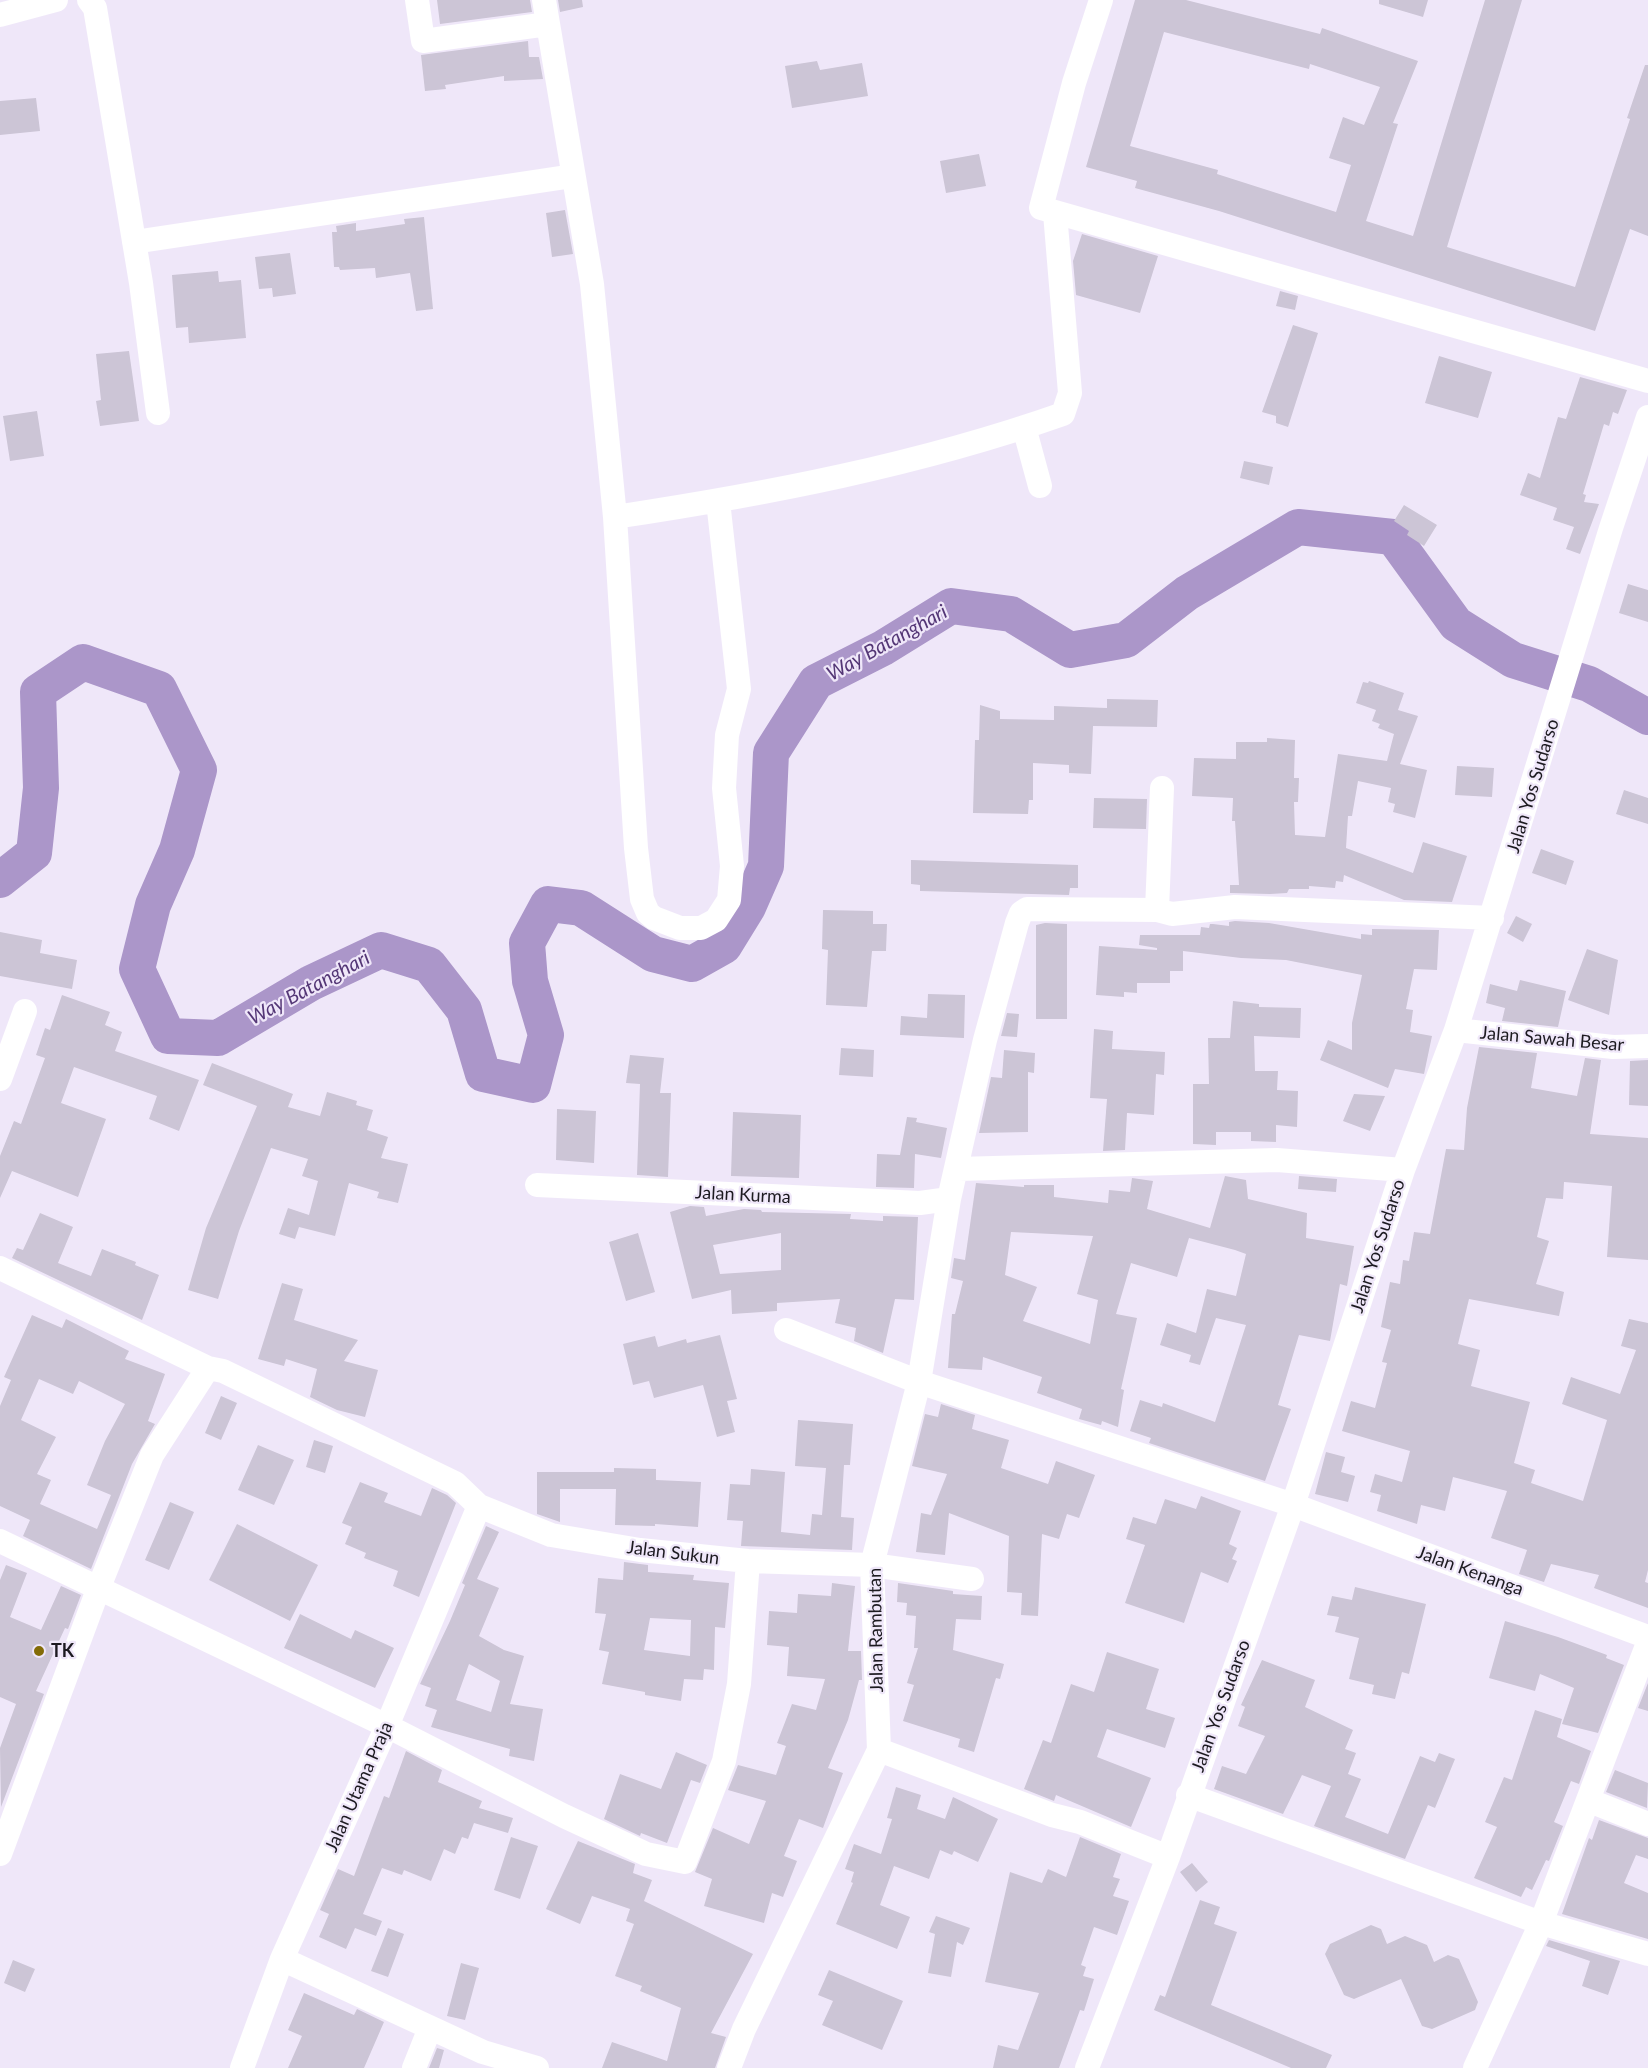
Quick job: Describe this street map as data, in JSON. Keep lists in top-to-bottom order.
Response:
{
  "streets": {
    "street": [
      "Jalan Yos Sudarso",
      "Jalan Sawah Besar",
      "Jalan Kurma",
      "Jalan Sukun",
      "Jalan Kenanga",
      "Jalan Rambutan",
      "Jalan Utama Praja"
    ]
  },
  "crossings": [
    ["Jalan Yos Sudarso", "Jalan Sawah Besar"],
    ["Jalan Yos Sudarso", "Jalan Kenanga"],
    ["Jalan Kurma", "Jalan Rambutan"],
    ["Jalan Sukun", "Jalan Rambutan"],
    ["Jalan Sukun", "Jalan Utama Praja"],
    ["Jalan Kenanga", "Jalan Rambutan"]
  ],
  "water": ["Way Batanghari"],
  "places": ["TK"]
}
